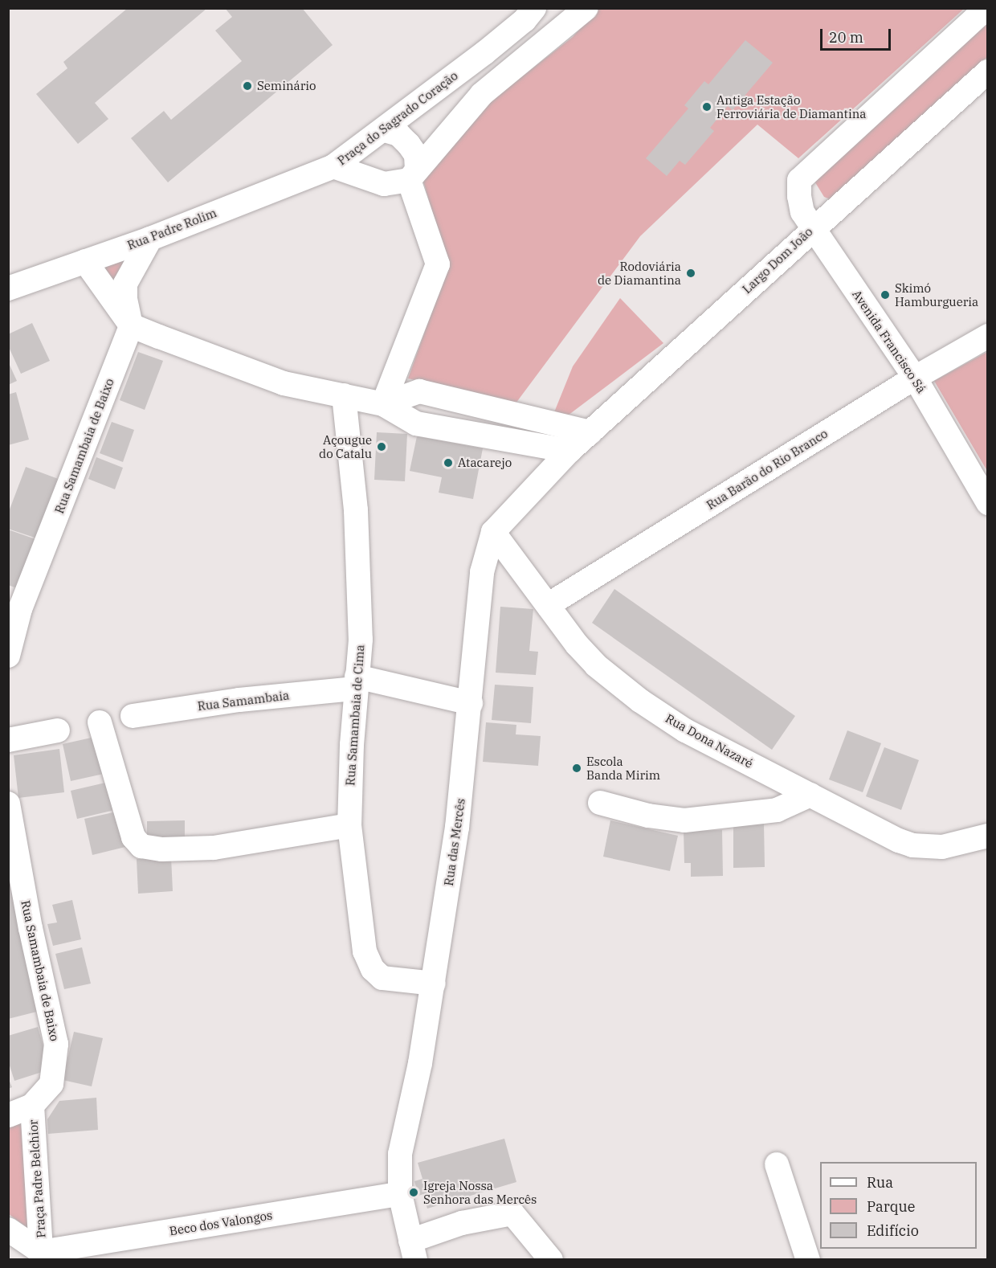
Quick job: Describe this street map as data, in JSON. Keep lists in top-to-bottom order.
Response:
{
  "streets": {
    "street": [
      "Praça do Sagrado Coração",
      "Rua Padre Rolim",
      "Largo Dom João",
      "Avenida Francisco Sá",
      "Rua Samambaia de Baixo",
      "Rua Barão do Rio Branco",
      "Rua Samambaia",
      "Rua Samambaia de Cima",
      "Rua Dona Nazaré",
      "Rua das Mercês",
      "Praça Padre Belchior",
      "Beco dos Valongos"
    ]
  },
  "crossings": [
    ["Praça do Sagrado Coração", "Rua Padre Rolim"],
    ["Largo Dom João", "Avenida Francisco Sá"],
    ["Largo Dom João", "Rua das Mercês"],
    ["Avenida Francisco Sá", "Rua Barão do Rio Branco"],
    ["Rua Samambaia de Baixo", "Praça Padre Belchior"],
    ["Rua Barão do Rio Branco", "Rua Dona Nazaré"],
    ["Rua Samambaia", "Rua Samambaia de Cima"],
    ["Rua Samambaia", "Rua das Mercês"],
    ["Rua Samambaia de Cima", "Rua das Mercês"],
    ["Rua Dona Nazaré", "Rua das Mercês"],
    ["Rua das Mercês", "Beco dos Valongos"],
    ["Praça Padre Belchior", "Beco dos Valongos"]
  ],
  "places": [
    "Seminário",
    "Antiga Estação Ferroviária de Diamantina",
    "Rodoviária de Diamantina",
    "Skimó Hamburgueria",
    "Açougue do Catalu",
    "Atacarejo",
    "Escola Banda Mirim",
    "Igreja Nossa Senhora das Mercês"
  ],
  "legend": ["Rua", "Parque", "Edifício"],
  "scale_bar": "20 m"
}
